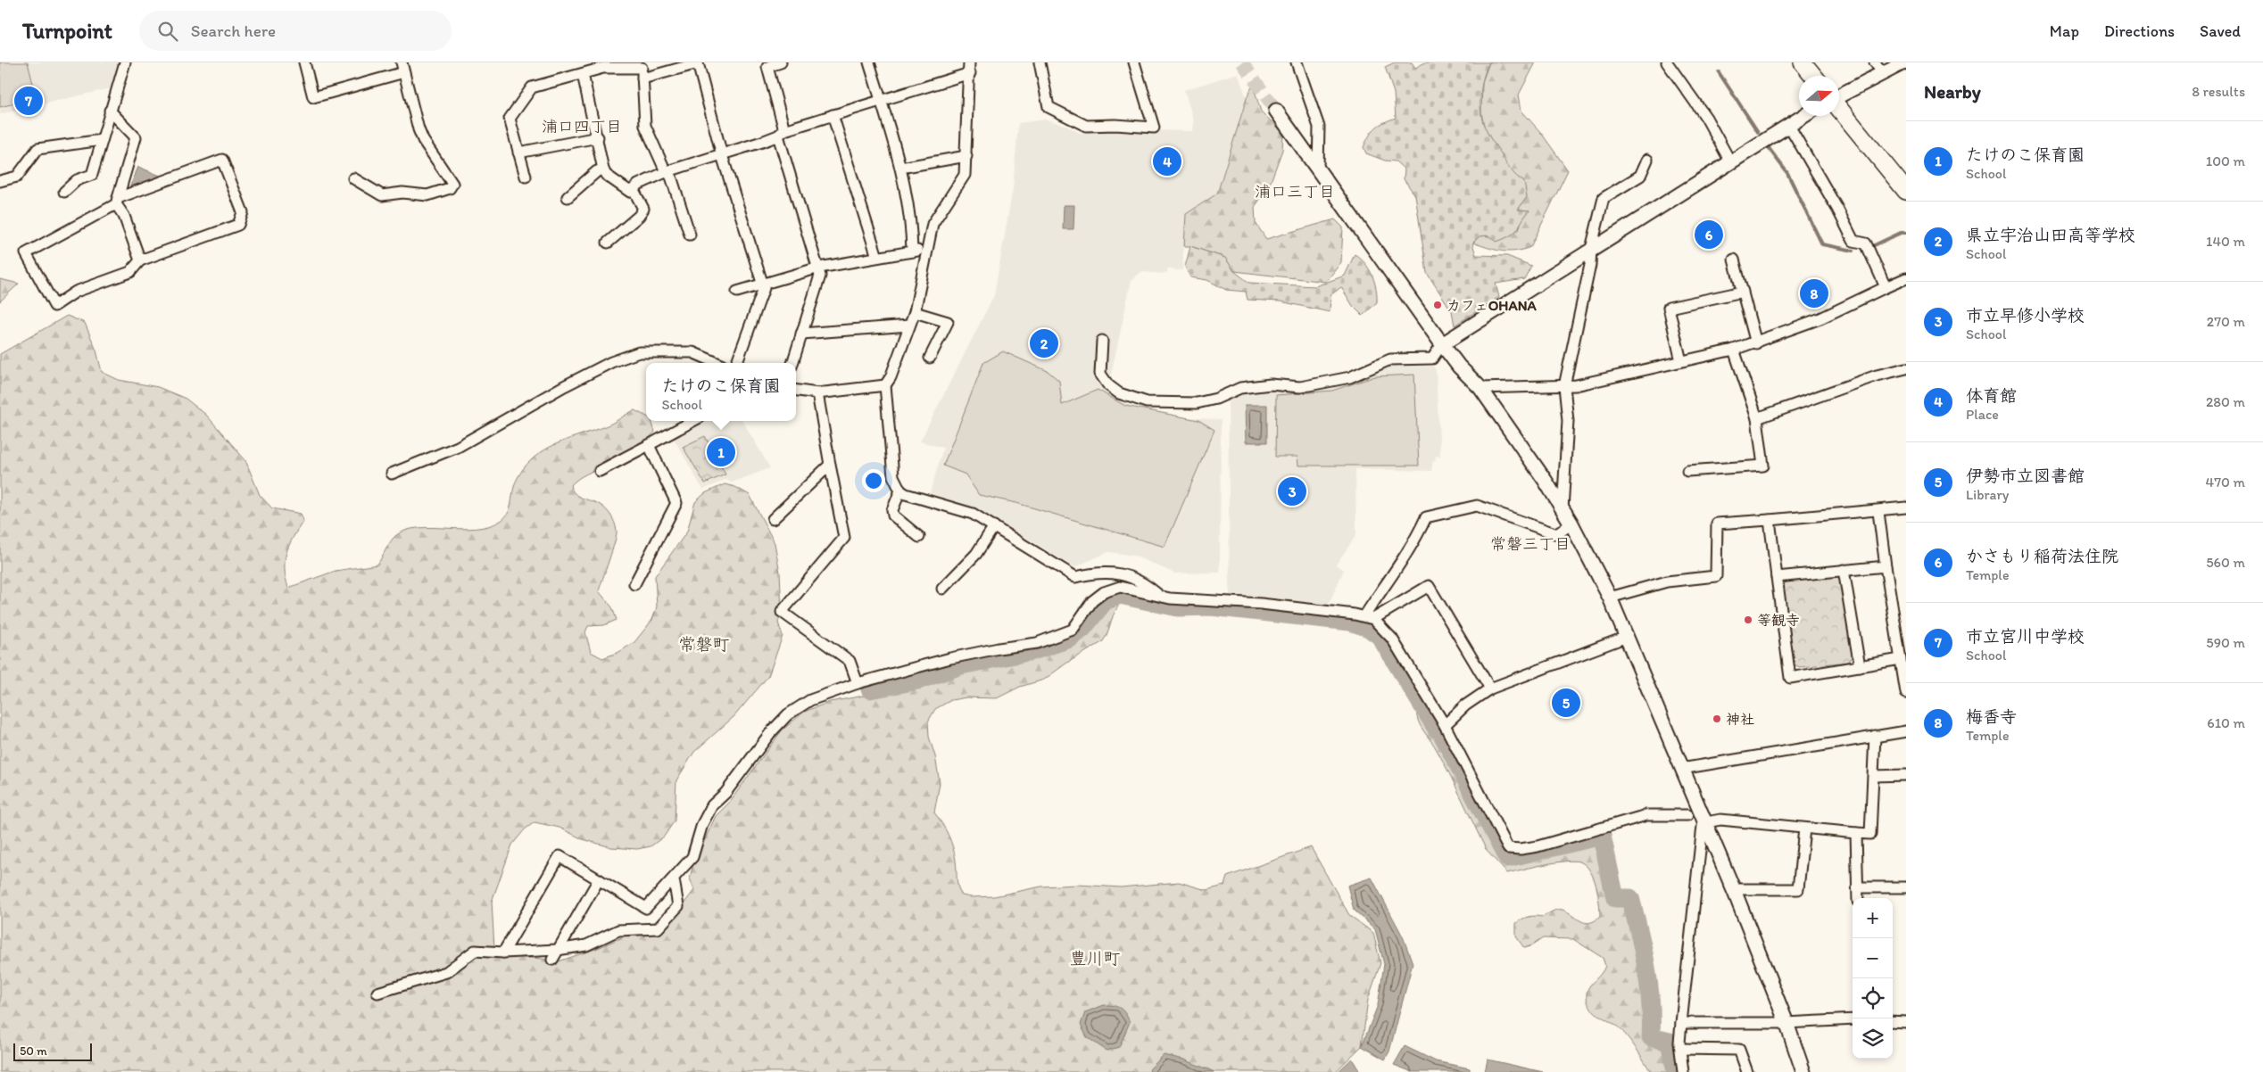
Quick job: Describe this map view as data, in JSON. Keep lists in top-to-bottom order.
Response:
{
  "districts": [
    "浦口四丁目",
    "浦口三丁目",
    "常磐三丁目",
    "常磐町",
    "豊川町"
  ],
  "places": ["カフェOHANA", "等観寺", "神社"],
  "scale_bar": "50 m",
  "north": "right",
  "page": {
    "header": "Turnpoint",
    "search": "Search here",
    "nav": ["Map", "Directions", "Saved"],
    "heading": ["Nearby", "8 results"],
    "pins": [
      "7",
      "4",
      "6",
      "8",
      "2",
      "1",
      "3",
      "5"
    ],
    "list": [
      {
        "mark": "1",
        "name": "たけのこ保育園",
        "note": "School",
        "value": "100 m"
      },
      {
        "mark": "2",
        "name": "県立宇治山田高等学校",
        "note": "School",
        "value": "140 m"
      },
      {
        "mark": "3",
        "name": "市立早修小学校",
        "note": "School",
        "value": "270 m"
      },
      {
        "mark": "4",
        "name": "体育館",
        "note": "Place",
        "value": "280 m"
      },
      {
        "mark": "5",
        "name": "伊勢市立図書館",
        "note": "Library",
        "value": "470 m"
      },
      {
        "mark": "6",
        "name": "かさもり稲荷法住院",
        "note": "Temple",
        "value": "560 m"
      },
      {
        "mark": "7",
        "name": "市立宮川中学校",
        "note": "School",
        "value": "590 m"
      },
      {
        "mark": "8",
        "name": "梅香寺",
        "note": "Temple",
        "value": "610 m"
      }
    ],
    "popup": ["たけのこ保育園", "School"],
    "map_buttons": ["+", "−"],
    "scale": "50 m"
  }
}
